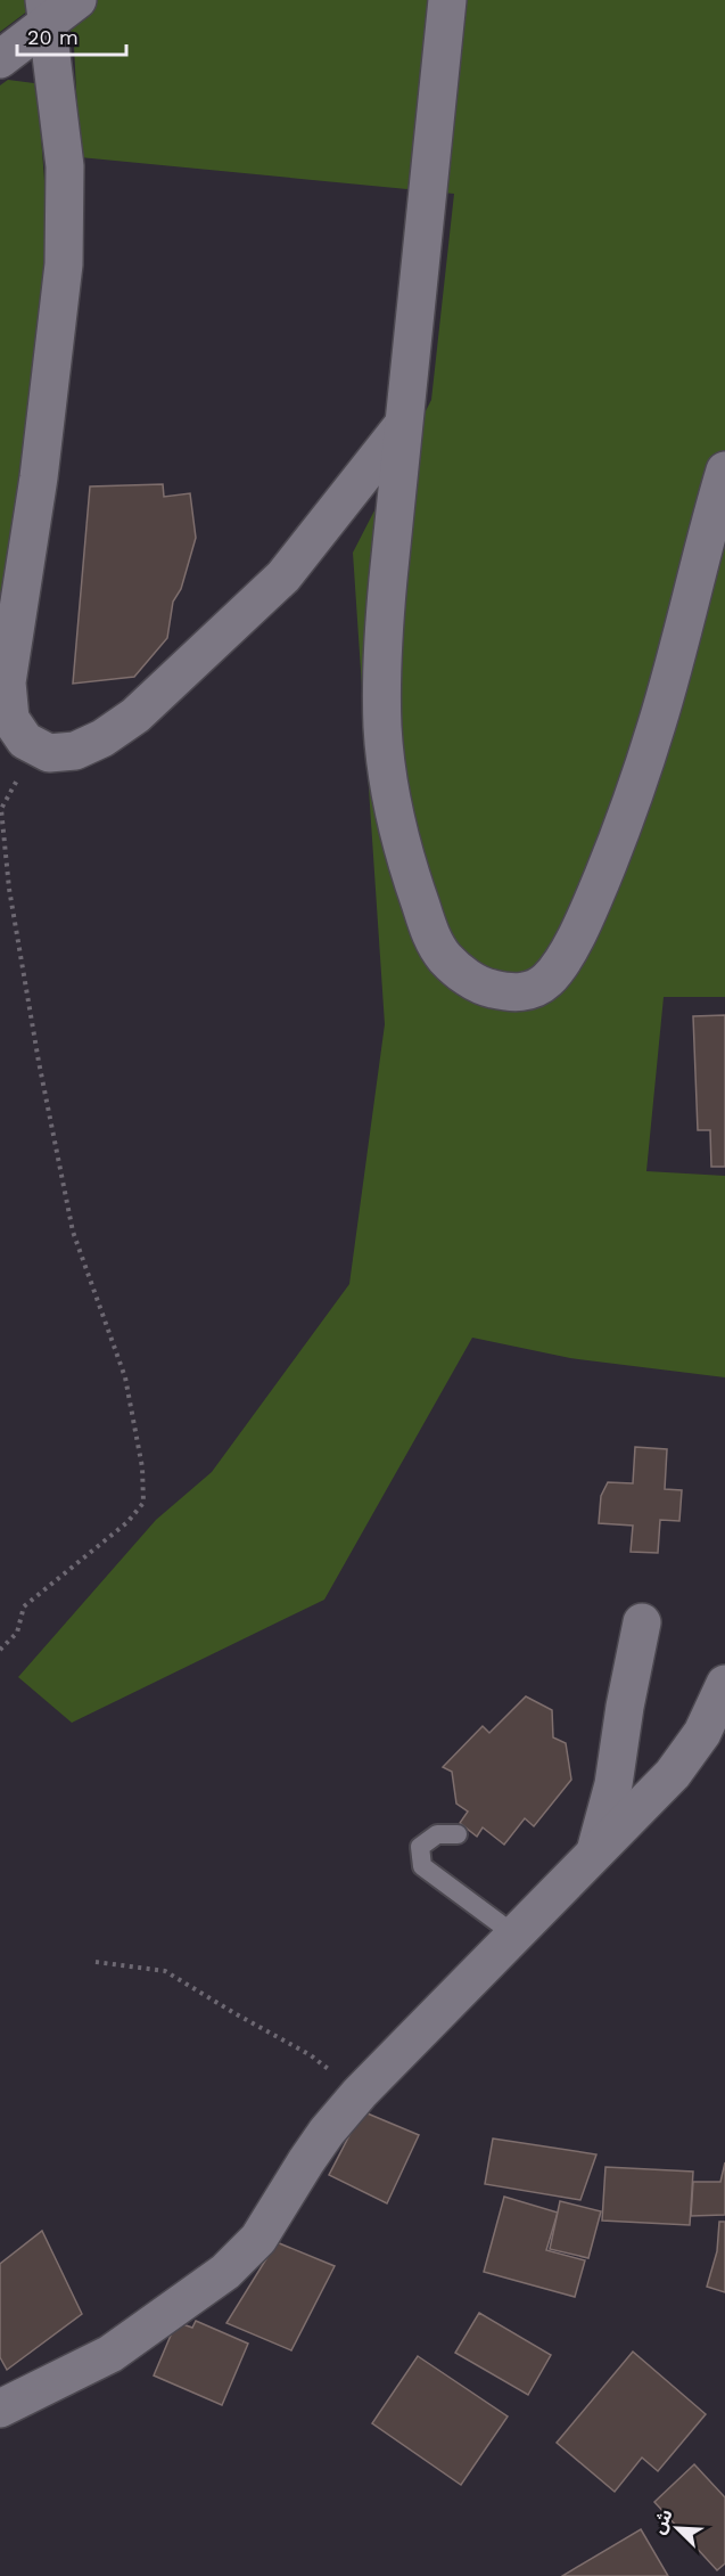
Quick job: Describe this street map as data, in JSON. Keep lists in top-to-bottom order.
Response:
{
  "scale_bar": "20 m",
  "north": "top left"
}
